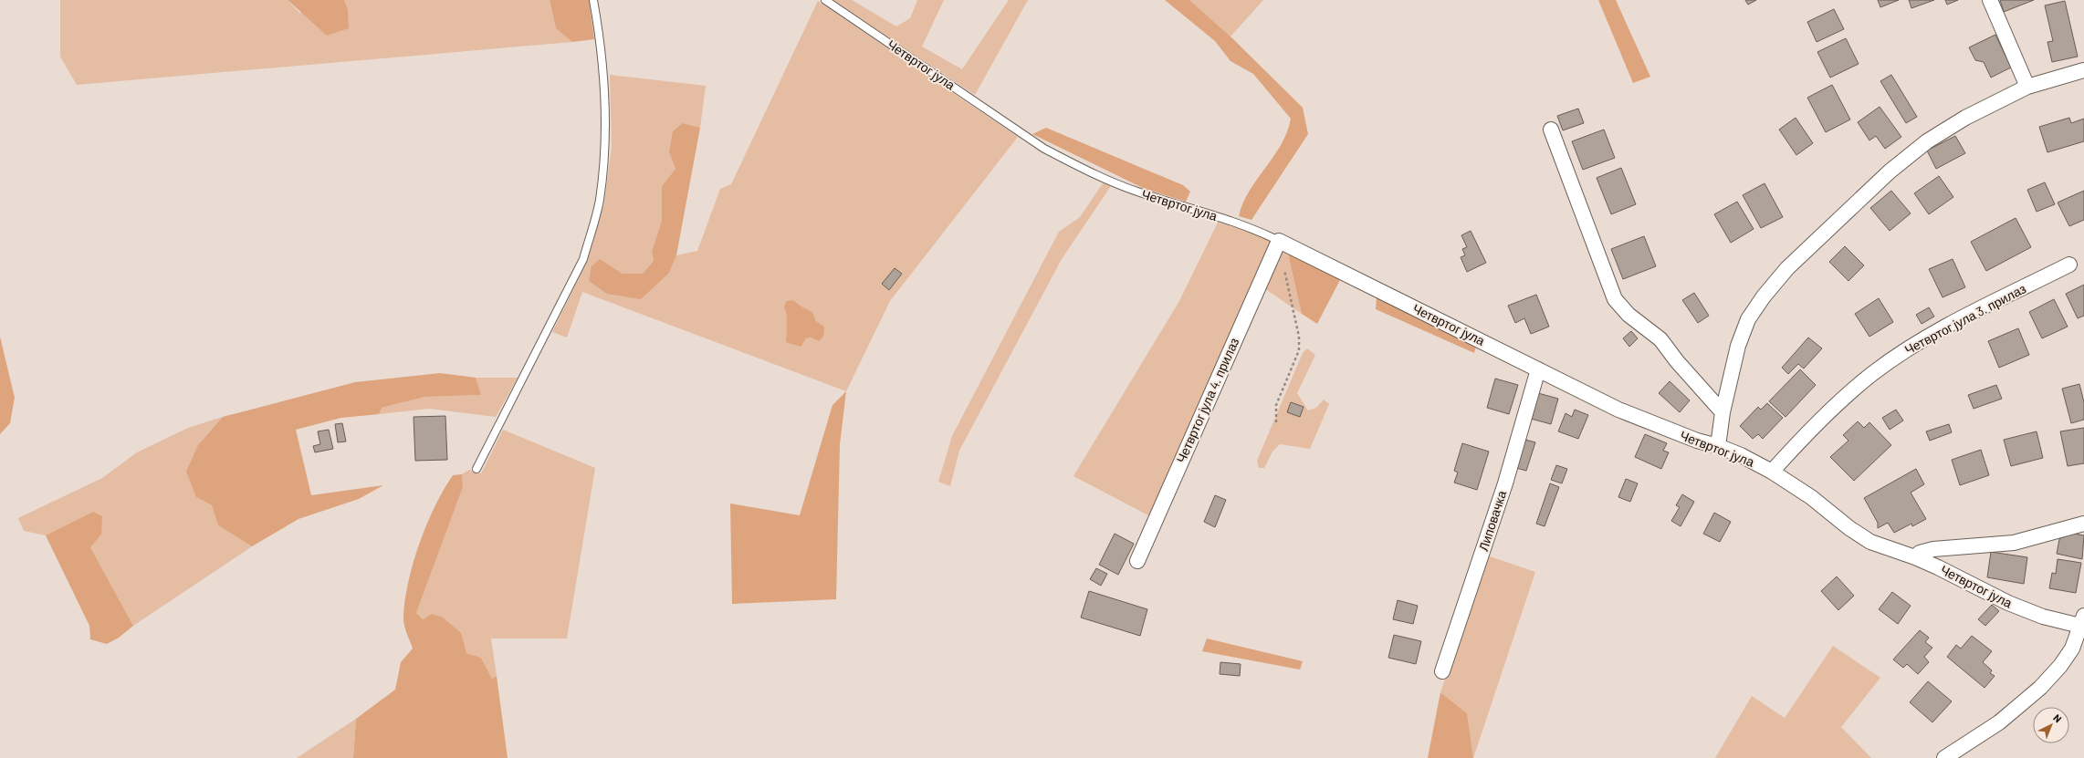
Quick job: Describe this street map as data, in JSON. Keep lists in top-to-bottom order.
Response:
{
  "streets": {
    "street": [
      "Четвртог јула",
      "Четвртог јула 3. прилаз",
      "Четвртог јула 4. прилаз",
      "Липовачка"
    ]
  },
  "crossings": [
    ["Четвртог јула", "Четвртог јула 3. прилаз"],
    ["Четвртог јула", "Четвртог јула 4. прилаз"],
    ["Четвртог јула", "Липовачка"]
  ],
  "north": "top right"
}
